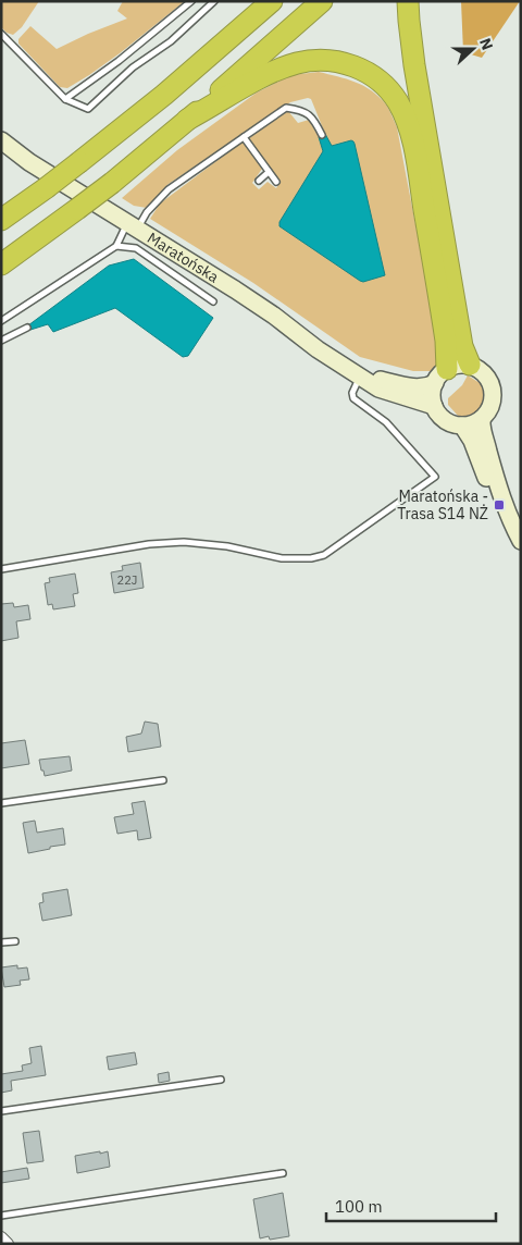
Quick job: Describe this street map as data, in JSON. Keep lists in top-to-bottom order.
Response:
{
  "streets": {
    "main road": ["Maratońska"]
  },
  "places": {
    "transit": ["Maratońska - Trasa S14 NŻ"]
  },
  "house_numbers": ["22J"],
  "scale_bar": "100 m",
  "north": "right"
}
